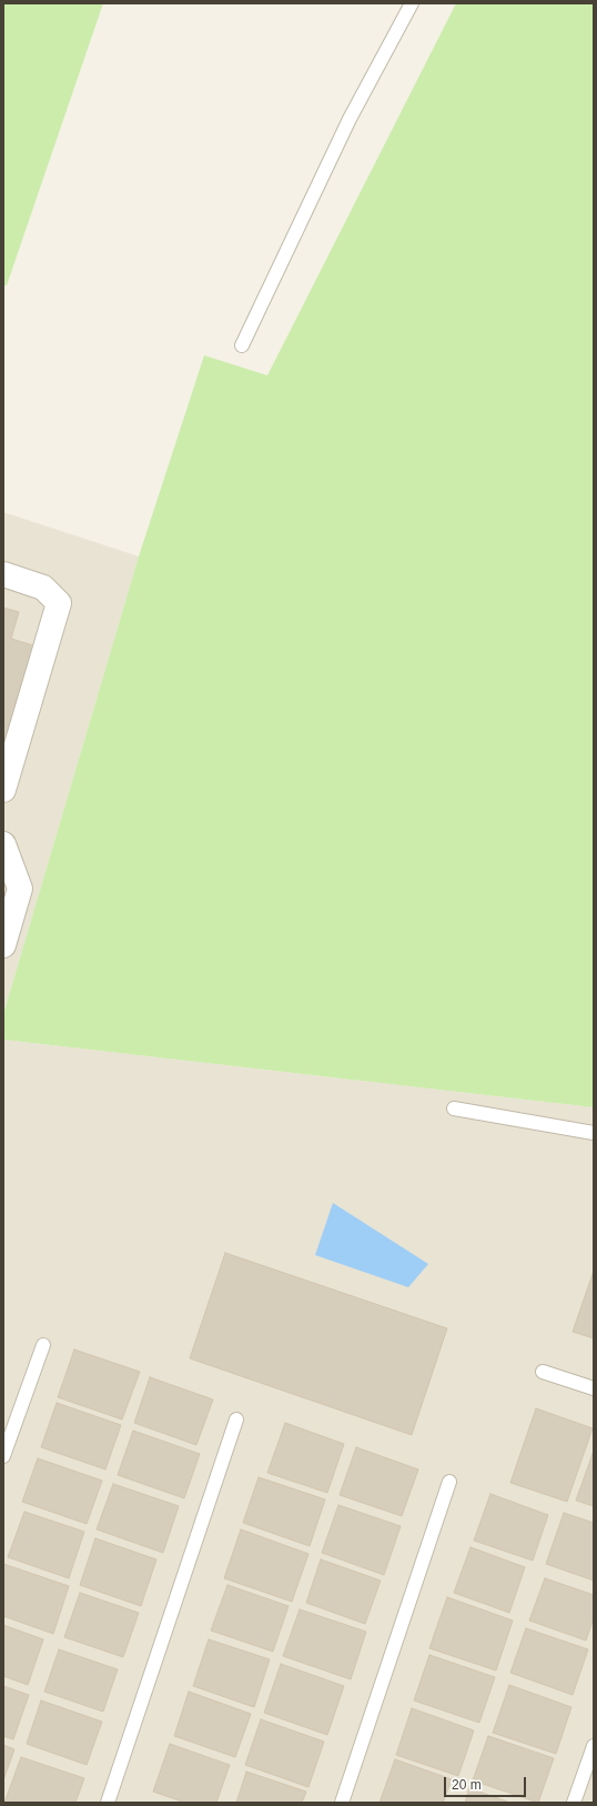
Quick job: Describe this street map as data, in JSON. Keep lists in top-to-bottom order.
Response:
{
  "scale_bar": "20 m"
}
